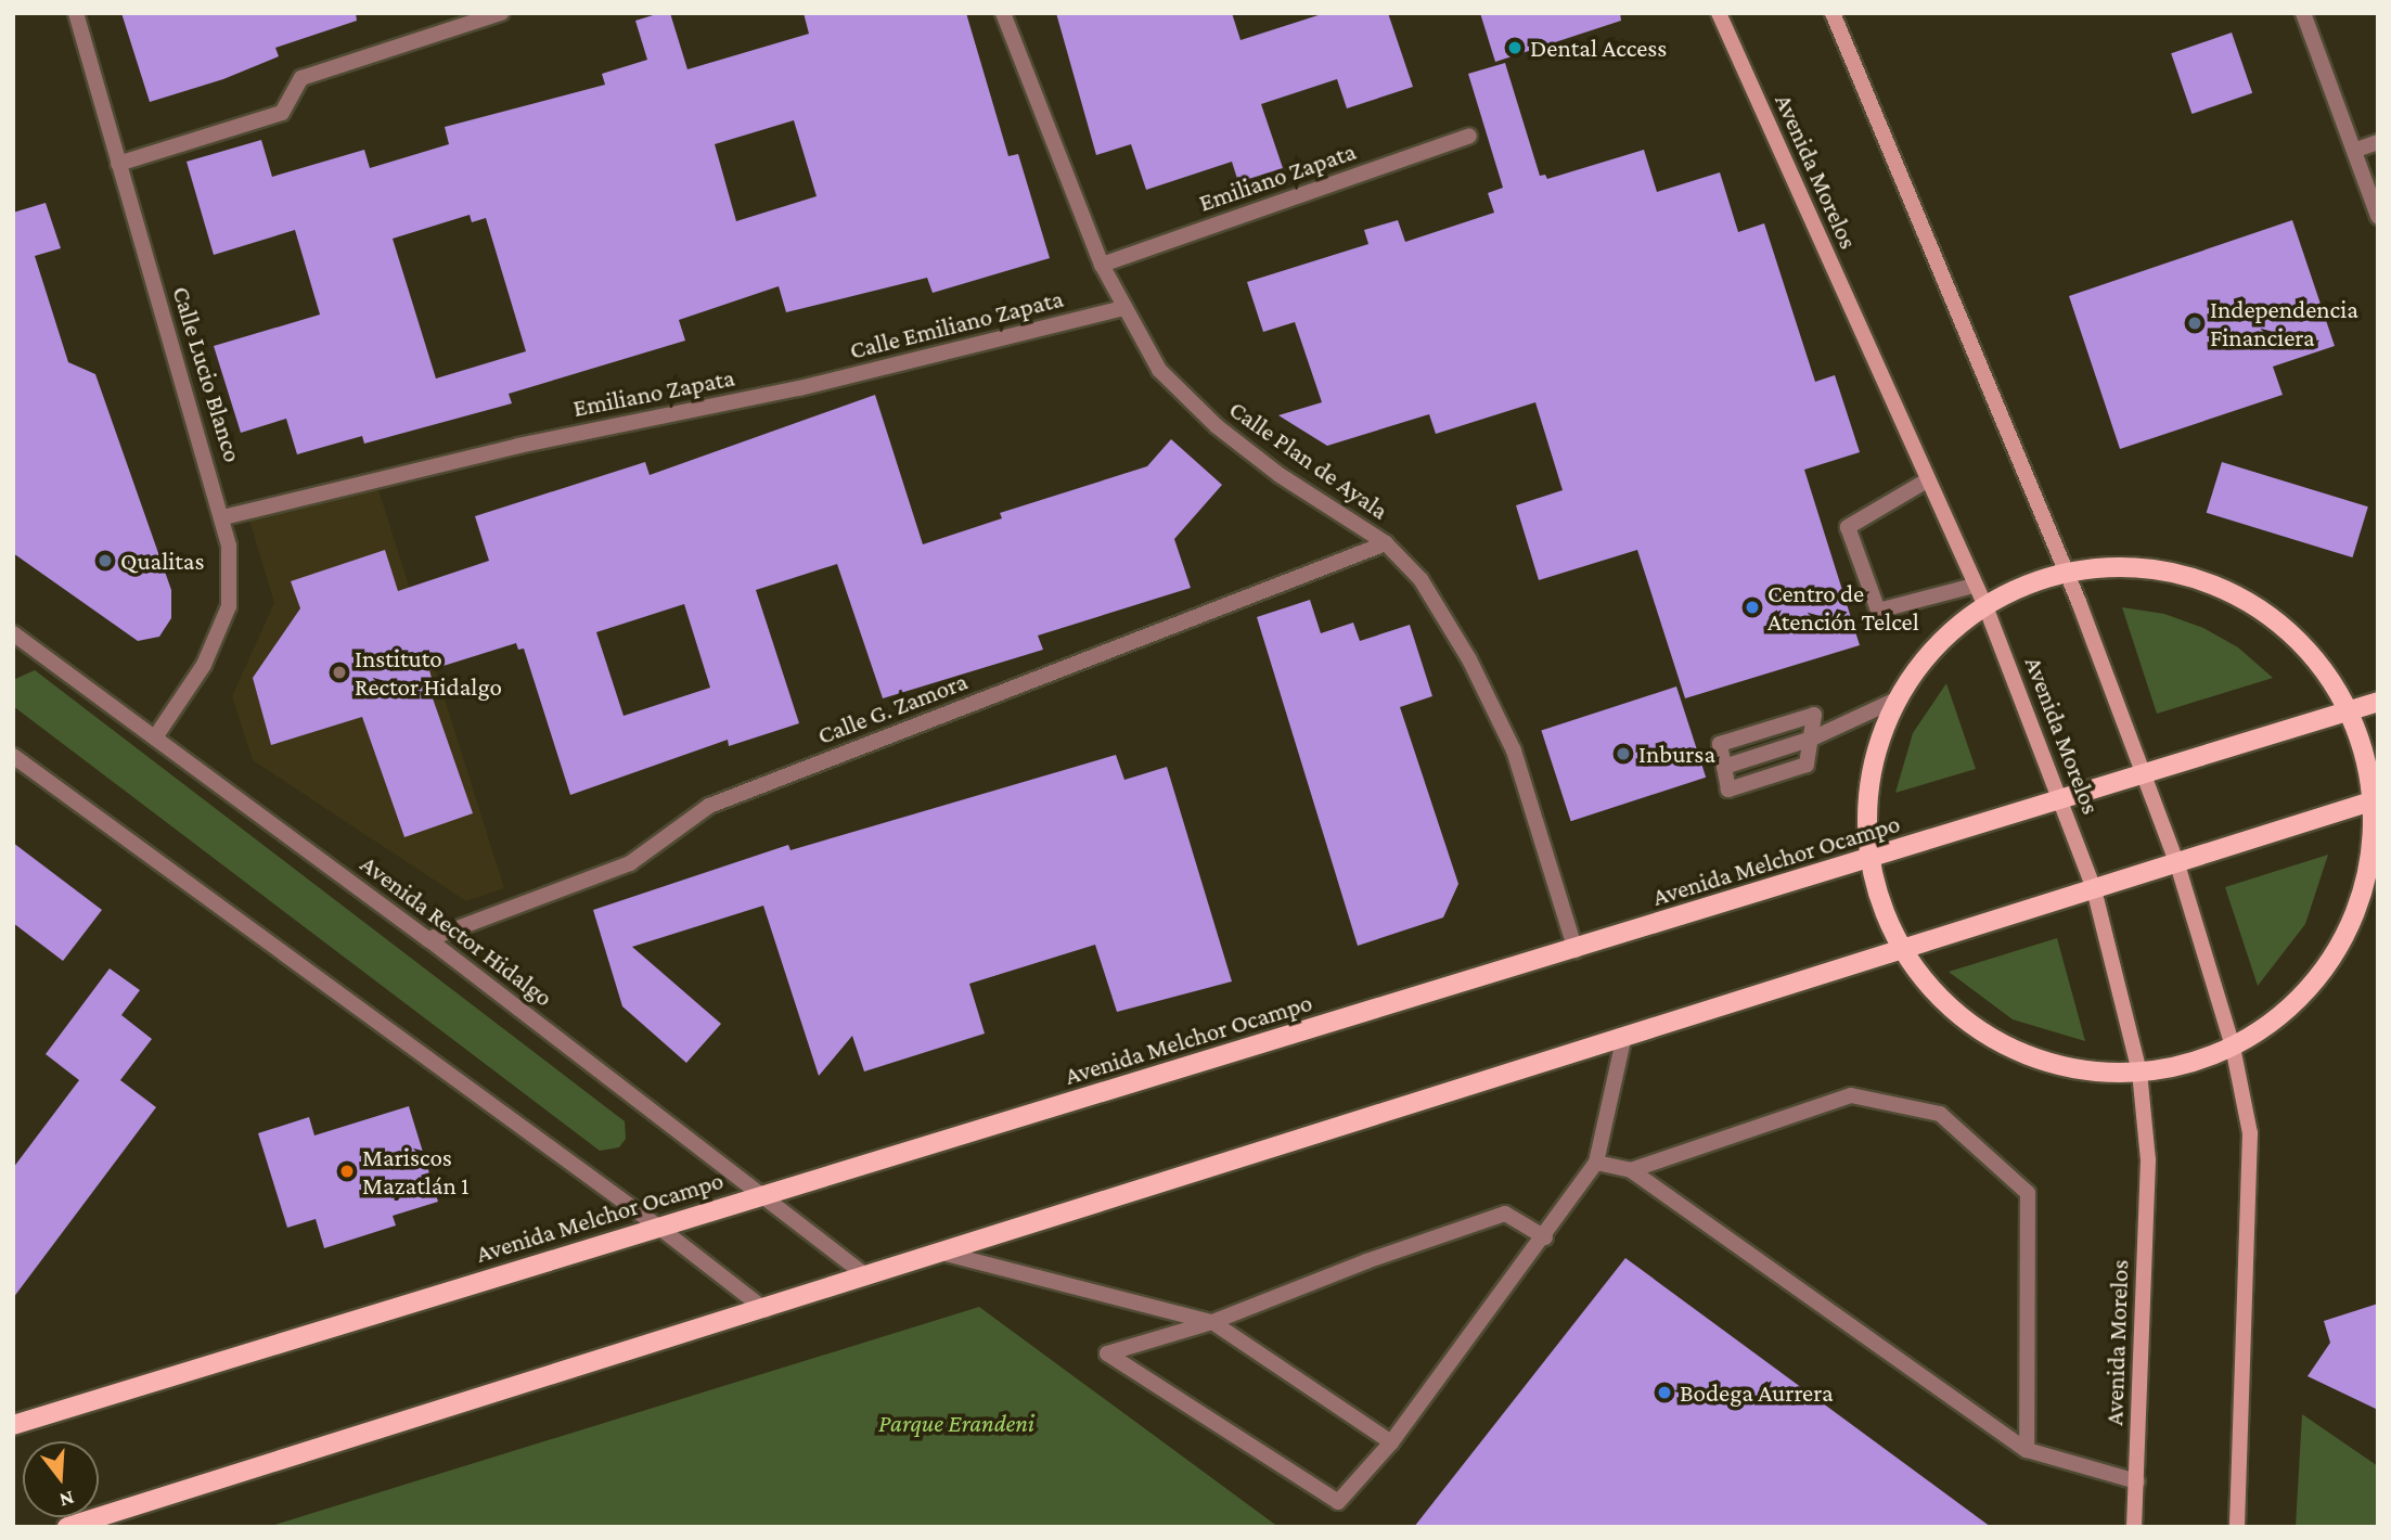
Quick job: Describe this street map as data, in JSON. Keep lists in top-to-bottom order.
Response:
{
  "streets": {
    "main road": ["Avenida Morelos", "Avenida Melchor Ocampo"],
    "street": [
      "Emiliano Zapata",
      "Calle Emiliano Zapata",
      "Calle Lucio Blanco",
      "Calle Plan de Ayala",
      "Calle G. Zamora",
      "Avenida Rector Hidalgo"
    ]
  },
  "crossings": [
    ["Avenida Morelos", "Avenida Melchor Ocampo"],
    ["Emiliano Zapata", "Calle Emiliano Zapata"],
    ["Emiliano Zapata", "Calle Lucio Blanco"],
    ["Emiliano Zapata", "Calle Plan de Ayala"],
    ["Calle Emiliano Zapata", "Calle Plan de Ayala"],
    ["Calle Lucio Blanco", "Avenida Rector Hidalgo"],
    ["Calle Plan de Ayala", "Calle G. Zamora"],
    ["Calle Plan de Ayala", "Avenida Melchor Ocampo"],
    ["Calle G. Zamora", "Avenida Rector Hidalgo"],
    ["Avenida Melchor Ocampo", "Avenida Rector Hidalgo"]
  ],
  "parks": ["Parque Erandeni"],
  "places": [
    "Dental Access",
    "Independencia Financiera",
    "Qualitas",
    "Centro de Atención Telcel",
    "Instituto Rector Hidalgo",
    "Inbursa",
    "Mariscos Mazatlán 1",
    "Bodega Aurrera"
  ],
  "north": "bottom"
}
